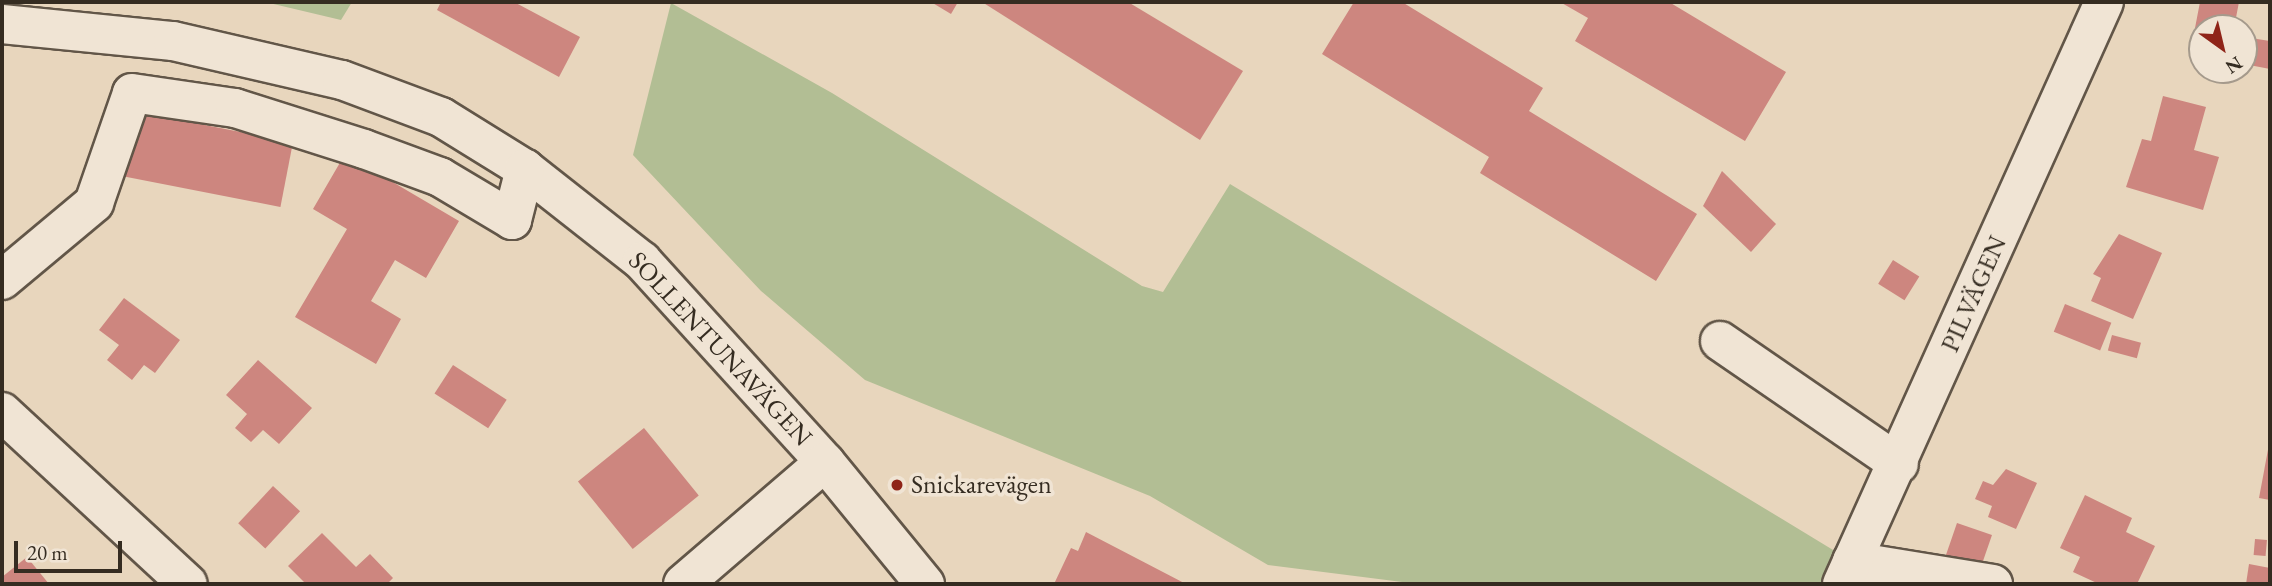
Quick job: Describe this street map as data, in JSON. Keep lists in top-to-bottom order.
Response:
{
  "streets": {
    "street": ["PILVÄGEN", "SOLLENTUNAVÄGEN"]
  },
  "places": ["Snickarevägen"],
  "scale_bar": "20 m",
  "north": "bottom right"
}
